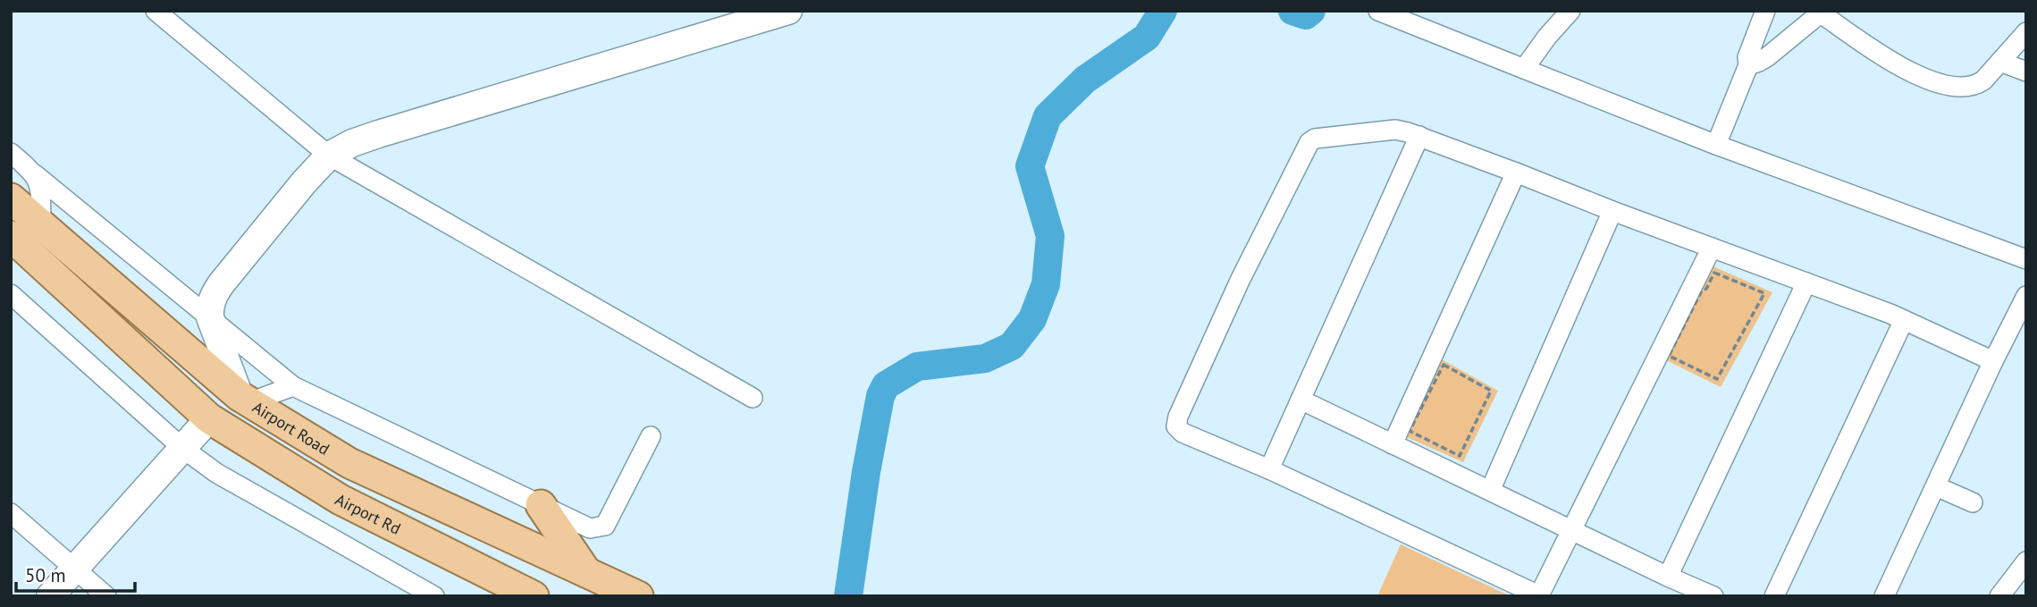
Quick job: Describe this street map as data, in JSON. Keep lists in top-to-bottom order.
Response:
{
  "streets": {
    "main road": ["Airport Road", "Airport Rd"]
  },
  "scale_bar": "50 m"
}
